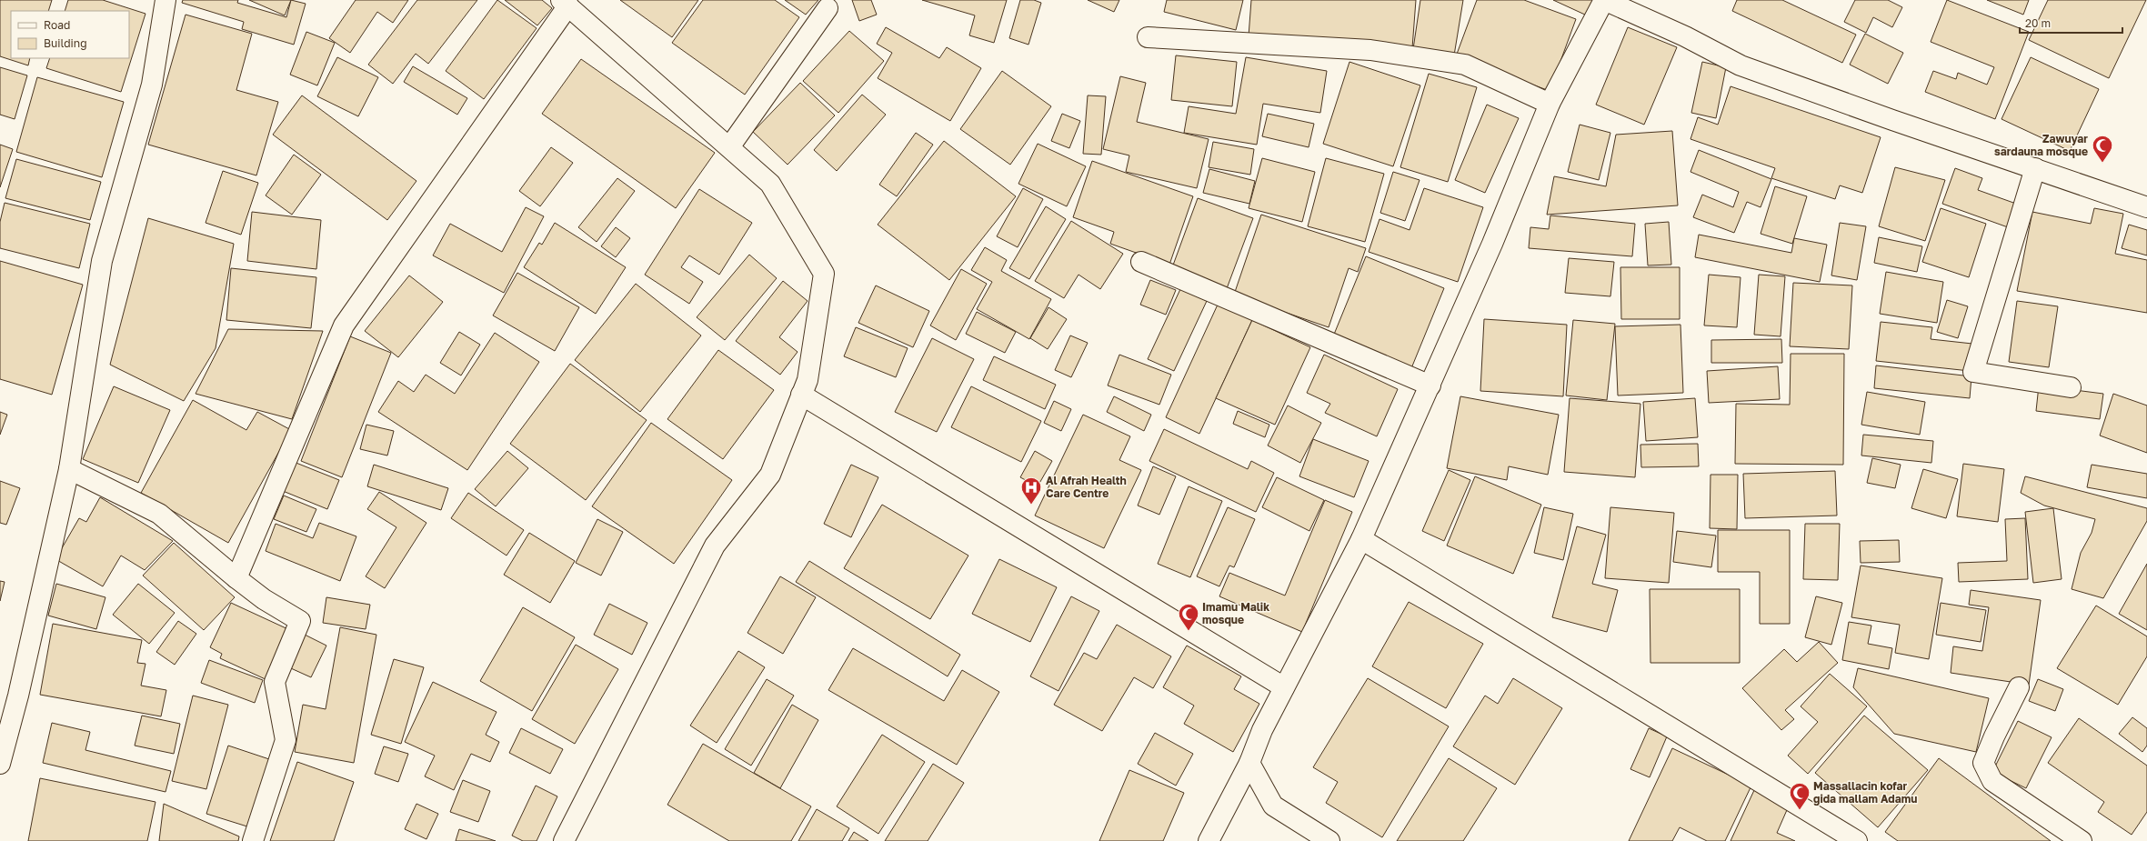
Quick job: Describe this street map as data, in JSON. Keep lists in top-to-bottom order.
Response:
{
  "places": {
    "mosque": ["Zawuyar sardauna mosque", "Imamu Malik mosque", "Massallacin kofar gida mallam Adamu"],
    "hospital": ["Al Afrah Health Care Centre"]
  },
  "legend": ["Road", "Building"],
  "scale_bar": "20 m"
}
